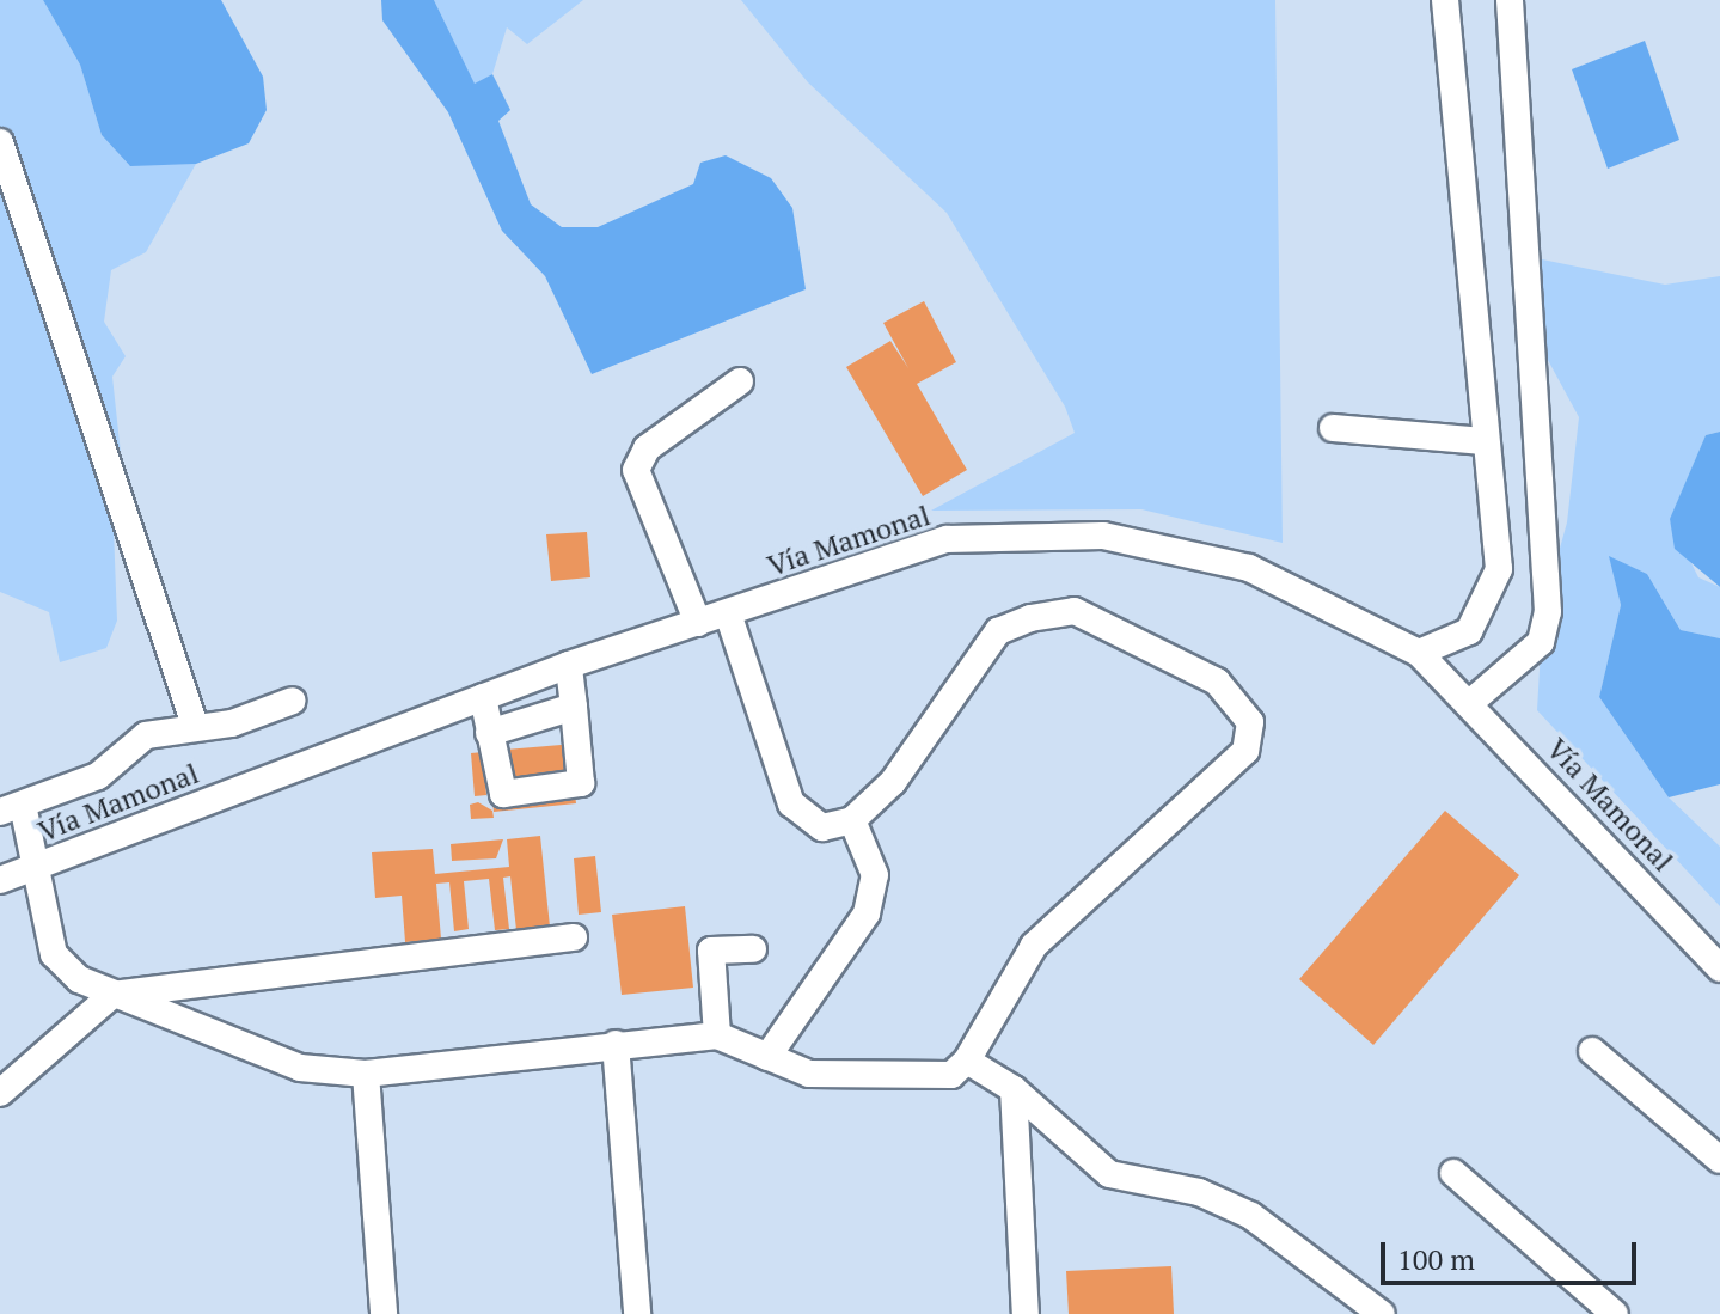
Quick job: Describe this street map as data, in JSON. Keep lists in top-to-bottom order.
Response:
{
  "streets": {
    "street": ["Vía Mamonal"]
  },
  "scale_bar": "100 m"
}
